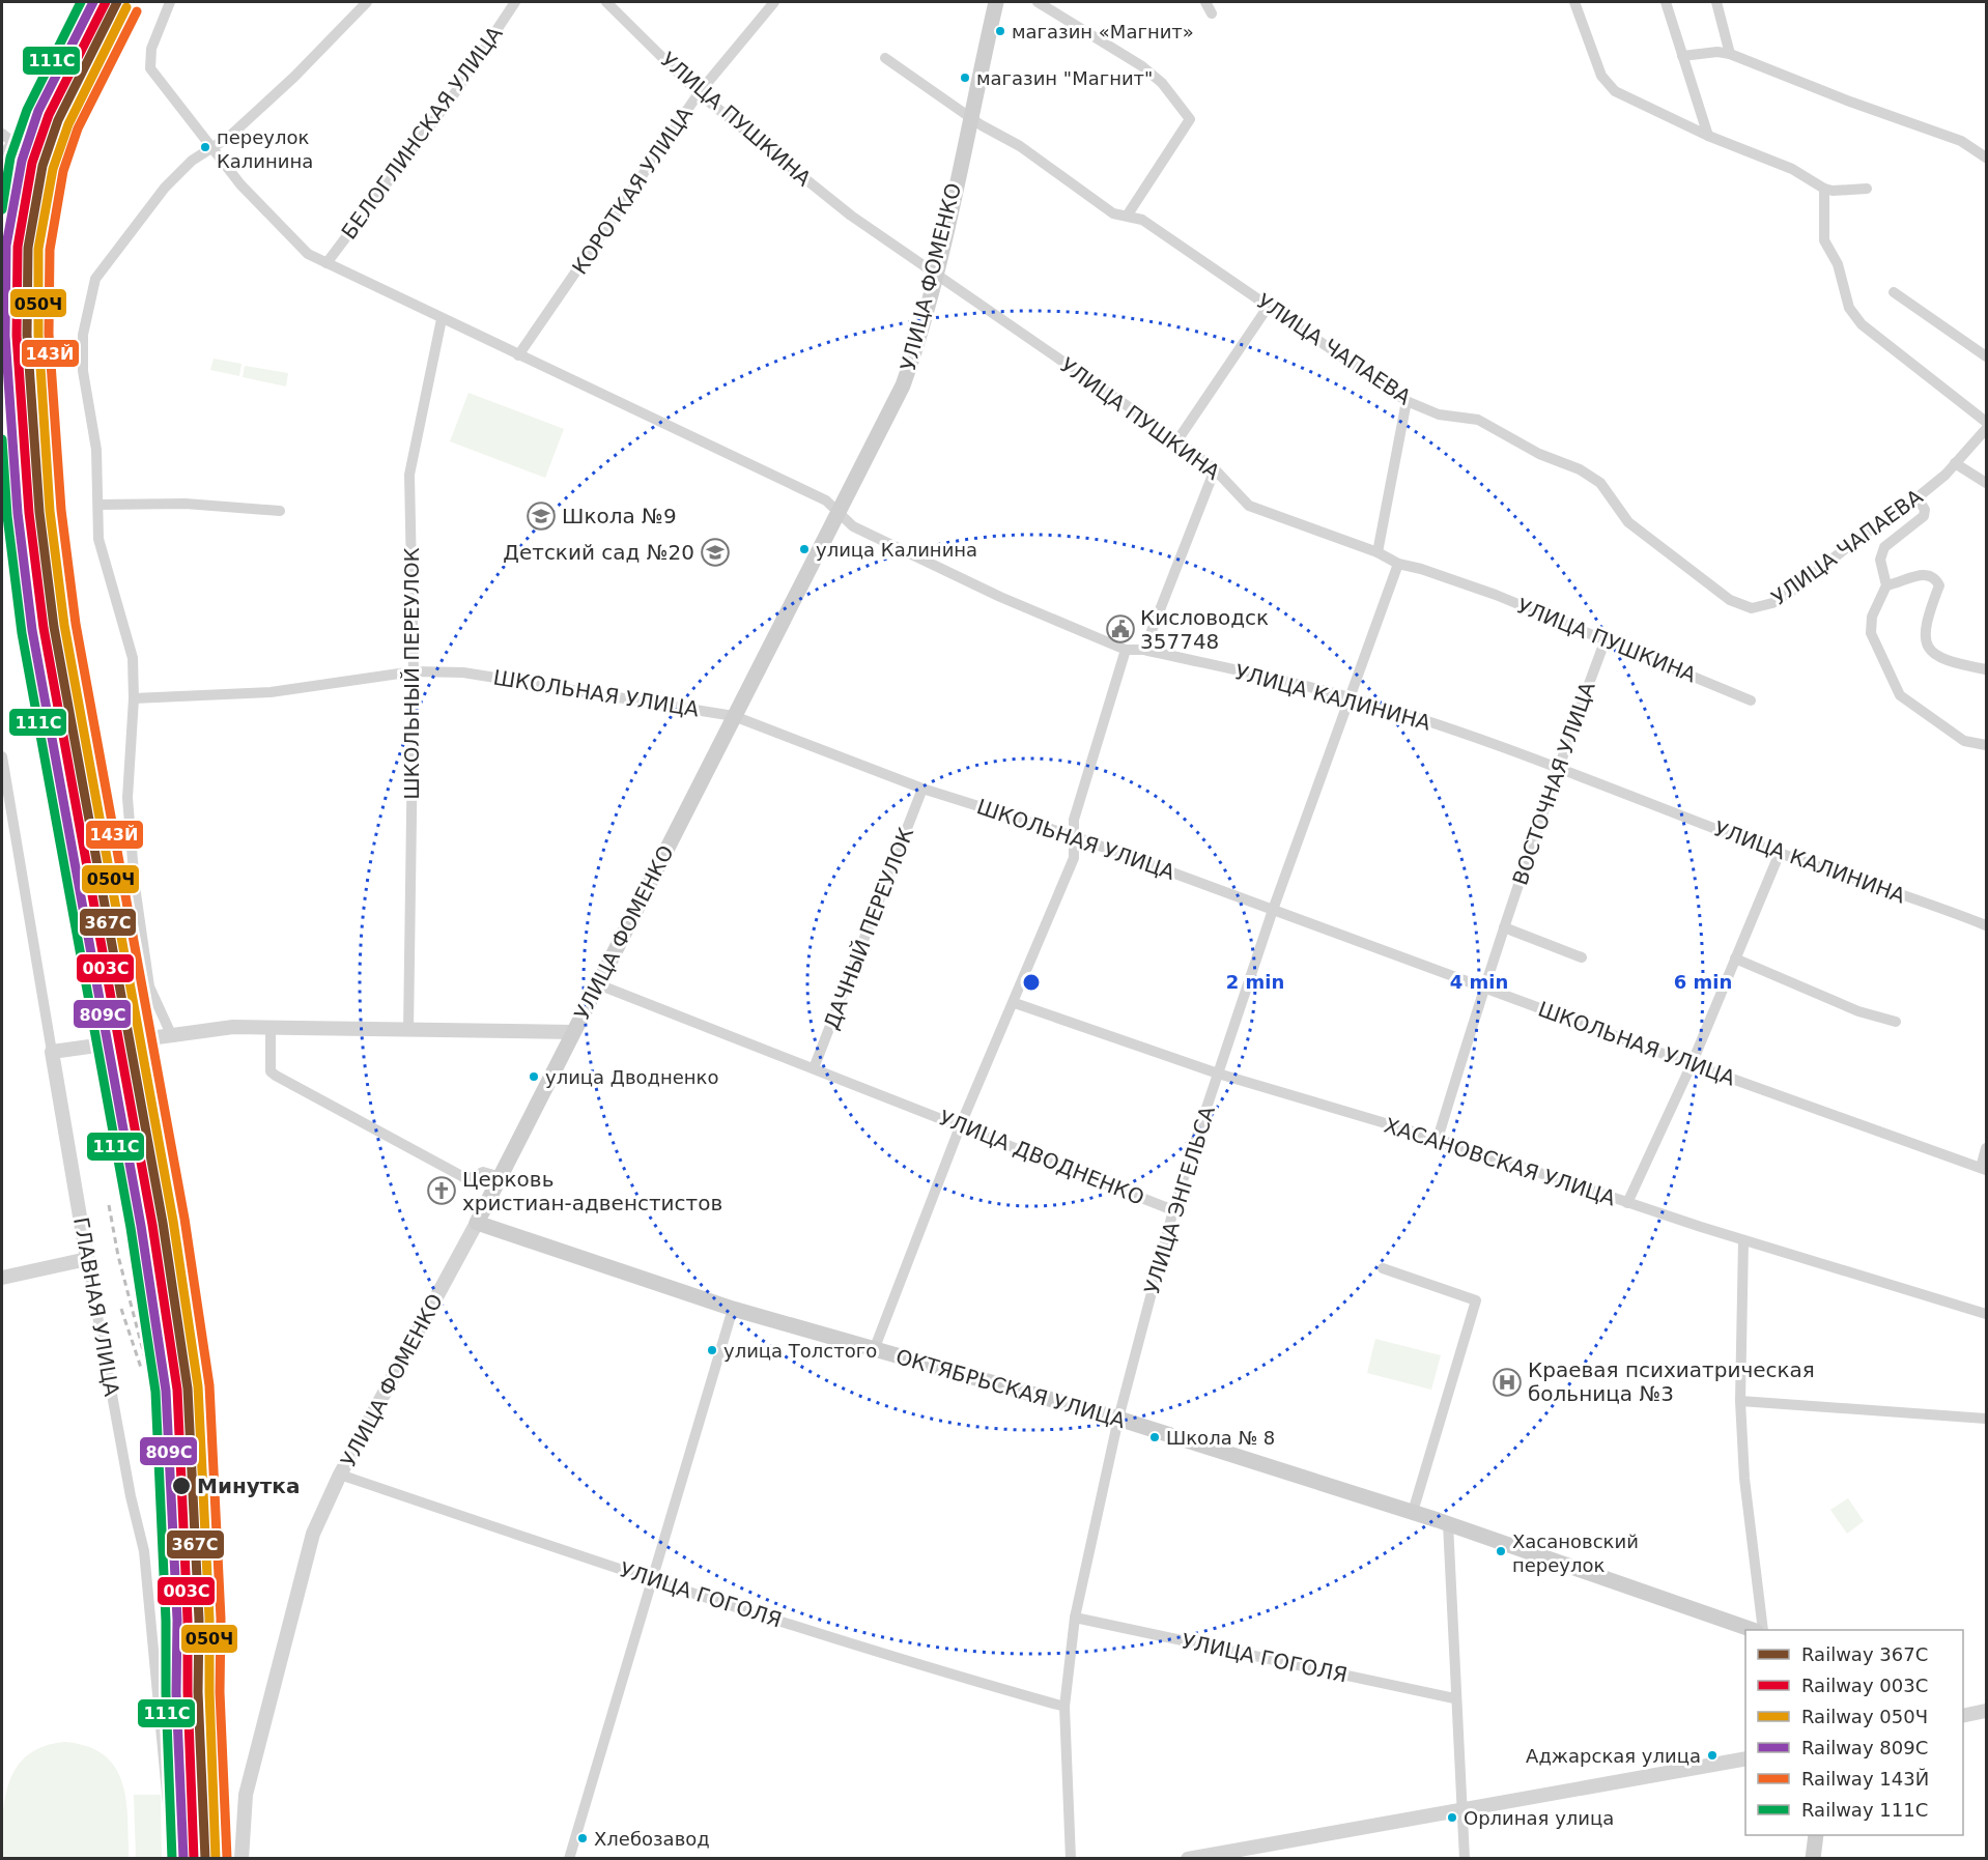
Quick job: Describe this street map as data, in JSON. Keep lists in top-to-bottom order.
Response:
{
  "streets": {
    "main road": ["УЛИЦА ФОМЕНКО", "ОКТЯБРЬСКАЯ УЛИЦА"],
    "street": [
      "УЛИЦА ПУШКИНА",
      "БЕЛОГЛИНСКАЯ УЛИЦА",
      "КОРОТКАЯ УЛИЦА",
      "УЛИЦА ЧАПАЕВА",
      "ШКОЛЬНЫЙ ПЕРЕУЛОК",
      "ШКОЛЬНАЯ УЛИЦА",
      "УЛИЦА КАЛИНИНА",
      "ВОСТОЧНАЯ УЛИЦА",
      "ДАЧНЫЙ ПЕРЕУЛОК",
      "УЛИЦА ДВОДНЕНКО",
      "ХАСАНОВСКАЯ УЛИЦА",
      "УЛИЦА ЭНГЕЛЬСА",
      "ГЛАВНАЯ УЛИЦА",
      "УЛИЦА ГОГОЛЯ"
    ]
  },
  "crossings": [
    ["УЛИЦА ПУШКИНА", "КОРОТКАЯ УЛИЦА"],
    ["УЛИЦА ПУШКИНА", "УЛИЦА ФОМЕНКО"],
    ["УЛИЦА ПУШКИНА", "ВОСТОЧНАЯ УЛИЦА"],
    ["УЛИЦА ПУШКИНА", "УЛИЦА ЭНГЕЛЬСА"],
    ["БЕЛОГЛИНСКАЯ УЛИЦА", "УЛИЦА КАЛИНИНА"],
    ["КОРОТКАЯ УЛИЦА", "УЛИЦА КАЛИНИНА"],
    ["УЛИЦА ФОМЕНКО", "УЛИЦА ЧАПАЕВА"],
    ["УЛИЦА ФОМЕНКО", "ШКОЛЬНАЯ УЛИЦА"],
    ["УЛИЦА ФОМЕНКО", "УЛИЦА КАЛИНИНА"],
    ["УЛИЦА ФОМЕНКО", "УЛИЦА ДВОДНЕНКО"],
    ["УЛИЦА ФОМЕНКО", "ОКТЯБРЬСКАЯ УЛИЦА"],
    ["УЛИЦА ФОМЕНКО", "УЛИЦА ГОГОЛЯ"],
    ["ШКОЛЬНЫЙ ПЕРЕУЛОК", "ШКОЛЬНАЯ УЛИЦА"],
    ["ШКОЛЬНЫЙ ПЕРЕУЛОК", "УЛИЦА КАЛИНИНА"],
    ["ШКОЛЬНАЯ УЛИЦА", "ВОСТОЧНАЯ УЛИЦА"],
    ["ШКОЛЬНАЯ УЛИЦА", "ДАЧНЫЙ ПЕРЕУЛОК"],
    ["ШКОЛЬНАЯ УЛИЦА", "УЛИЦА ЭНГЕЛЬСА"],
    ["УЛИЦА КАЛИНИНА", "ВОСТОЧНАЯ УЛИЦА"],
    ["УЛИЦА КАЛИНИНА", "УЛИЦА ЭНГЕЛЬСА"],
    ["ВОСТОЧНАЯ УЛИЦА", "ХАСАНОВСКАЯ УЛИЦА"],
    ["ДАЧНЫЙ ПЕРЕУЛОК", "УЛИЦА ДВОДНЕНКО"],
    ["УЛИЦА ДВОДНЕНКО", "УЛИЦА ЭНГЕЛЬСА"],
    ["ХАСАНОВСКАЯ УЛИЦА", "УЛИЦА ЭНГЕЛЬСА"],
    ["УЛИЦА ЭНГЕЛЬСА", "ОКТЯБРЬСКАЯ УЛИЦА"],
    ["УЛИЦА ЭНГЕЛЬСА", "УЛИЦА ГОГОЛЯ"]
  ],
  "places": {
    "other": [
      "магазин «Магнит»",
      "магазин \"Магнит\"",
      "переулок Калинина",
      "улица Калинина",
      "улица Дводненко",
      "улица Толстого",
      "Школа № 8",
      "Минутка",
      "Хасановский переулок",
      "Аджарская улица",
      "Орлиная улица",
      "Хлебозавод"
    ],
    "school or university": ["Школа №9", "Детский сад №20"],
    "public building": ["Кисловодск 357748"],
    "church": ["Церковь христиан-адвенстистов"],
    "hospital": ["Краевая психиатрическая больница №3"]
  },
  "lines": [
    "rail line 367С",
    "rail line 003С",
    "rail line 809С",
    "rail line 111С",
    "rail line 050Ч",
    "rail line 143Й"
  ],
  "legend": [
    "Railway 367С",
    "Railway 003С",
    "Railway 050Ч",
    "Railway 809С",
    "Railway 143Й",
    "Railway 111С"
  ],
  "rings": ["2 min", "4 min", "6 min"]
}
